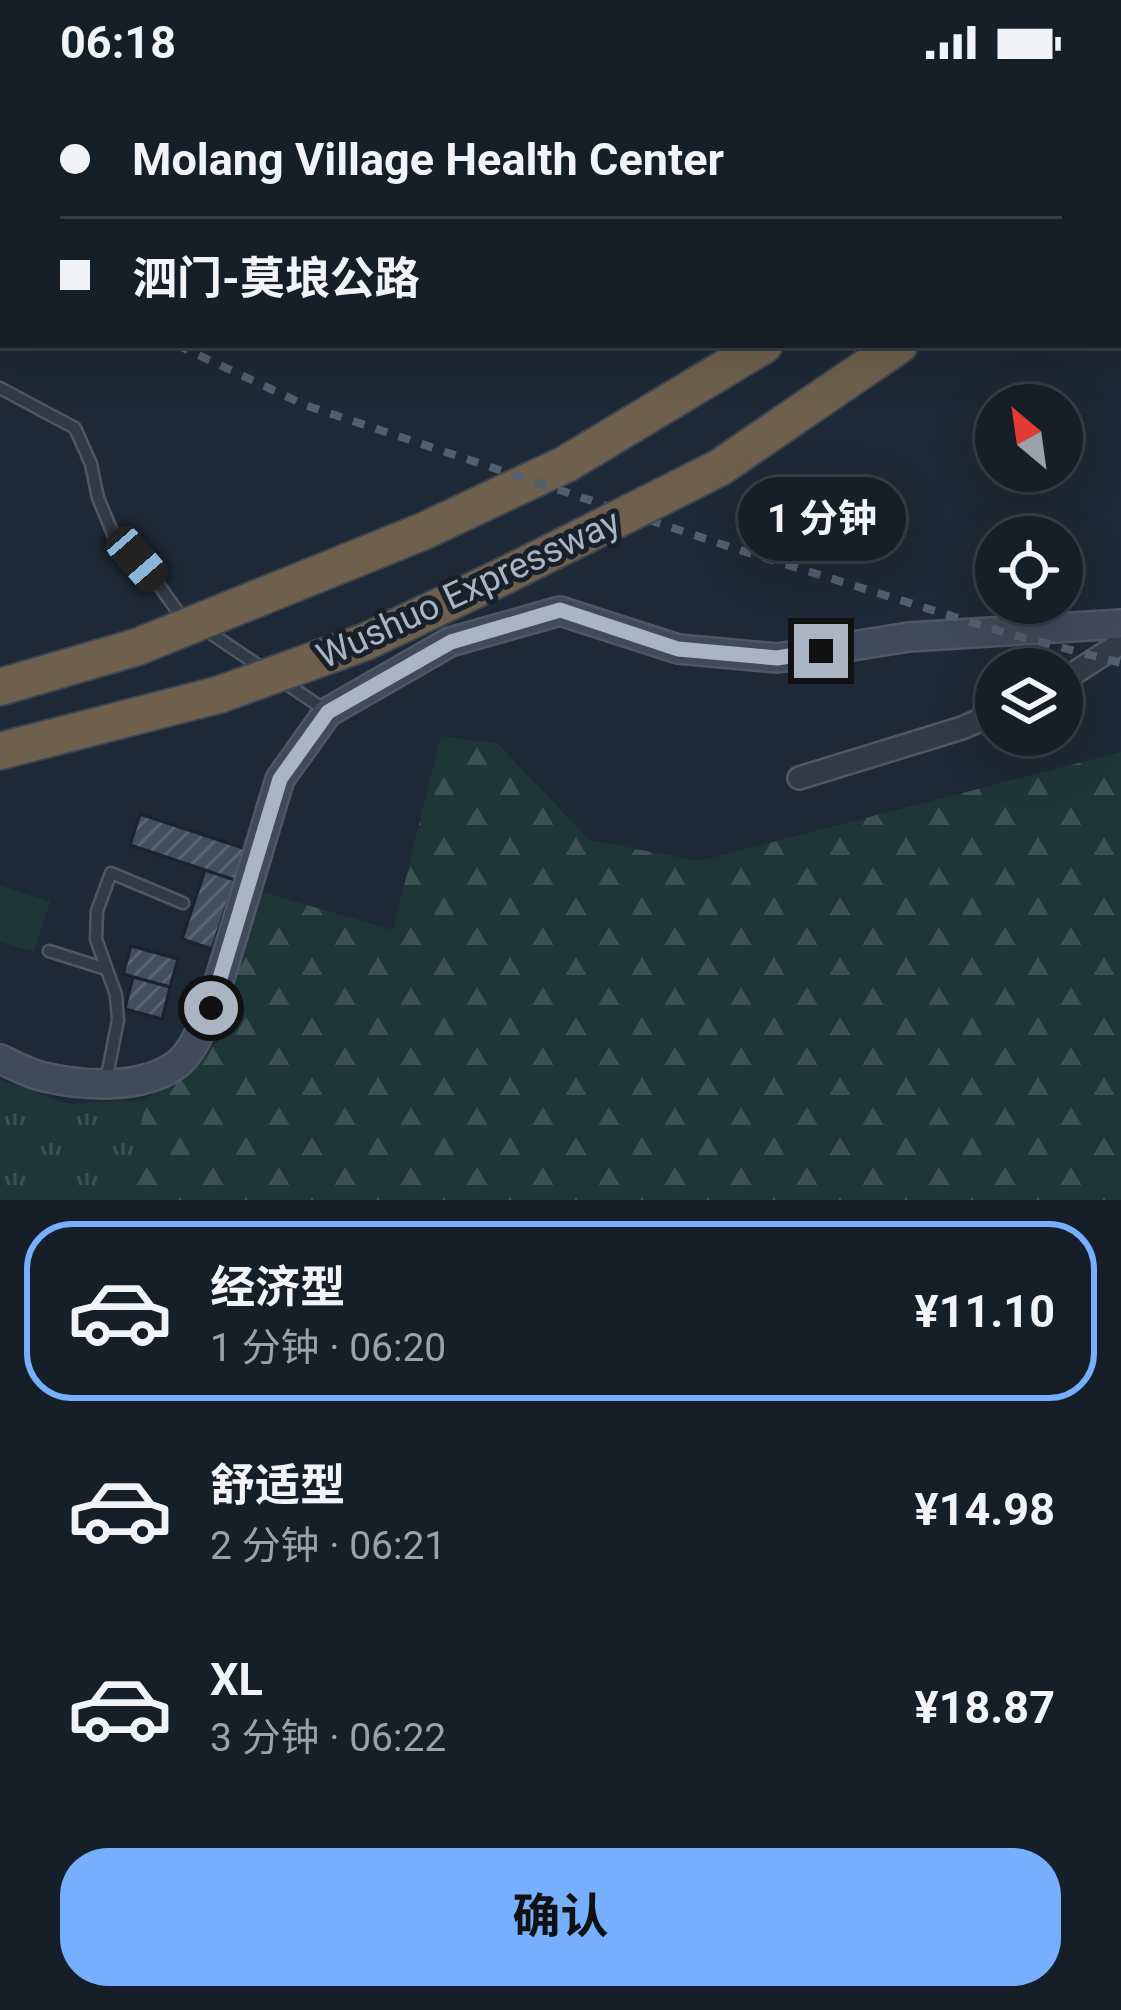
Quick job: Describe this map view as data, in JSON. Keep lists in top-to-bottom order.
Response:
{
  "streets": {
    "highway": ["Wushuo Expressway"]
  },
  "north": "top left",
  "page": {
    "status": "06:18",
    "banner": ["Molang Village Health Center", "泗门-莫埌公路"],
    "bubble": "1 分钟",
    "list": [
      {
        "name": "经济型",
        "note": "1 分钟 · 06:20",
        "value": "¥11.10"
      },
      {
        "name": "舒适型",
        "note": "2 分钟 · 06:21",
        "value": "¥14.98"
      },
      {
        "name": "XL",
        "note": "3 分钟 · 06:22",
        "value": "¥18.87"
      }
    ],
    "buttons": "确认"
  }
}
